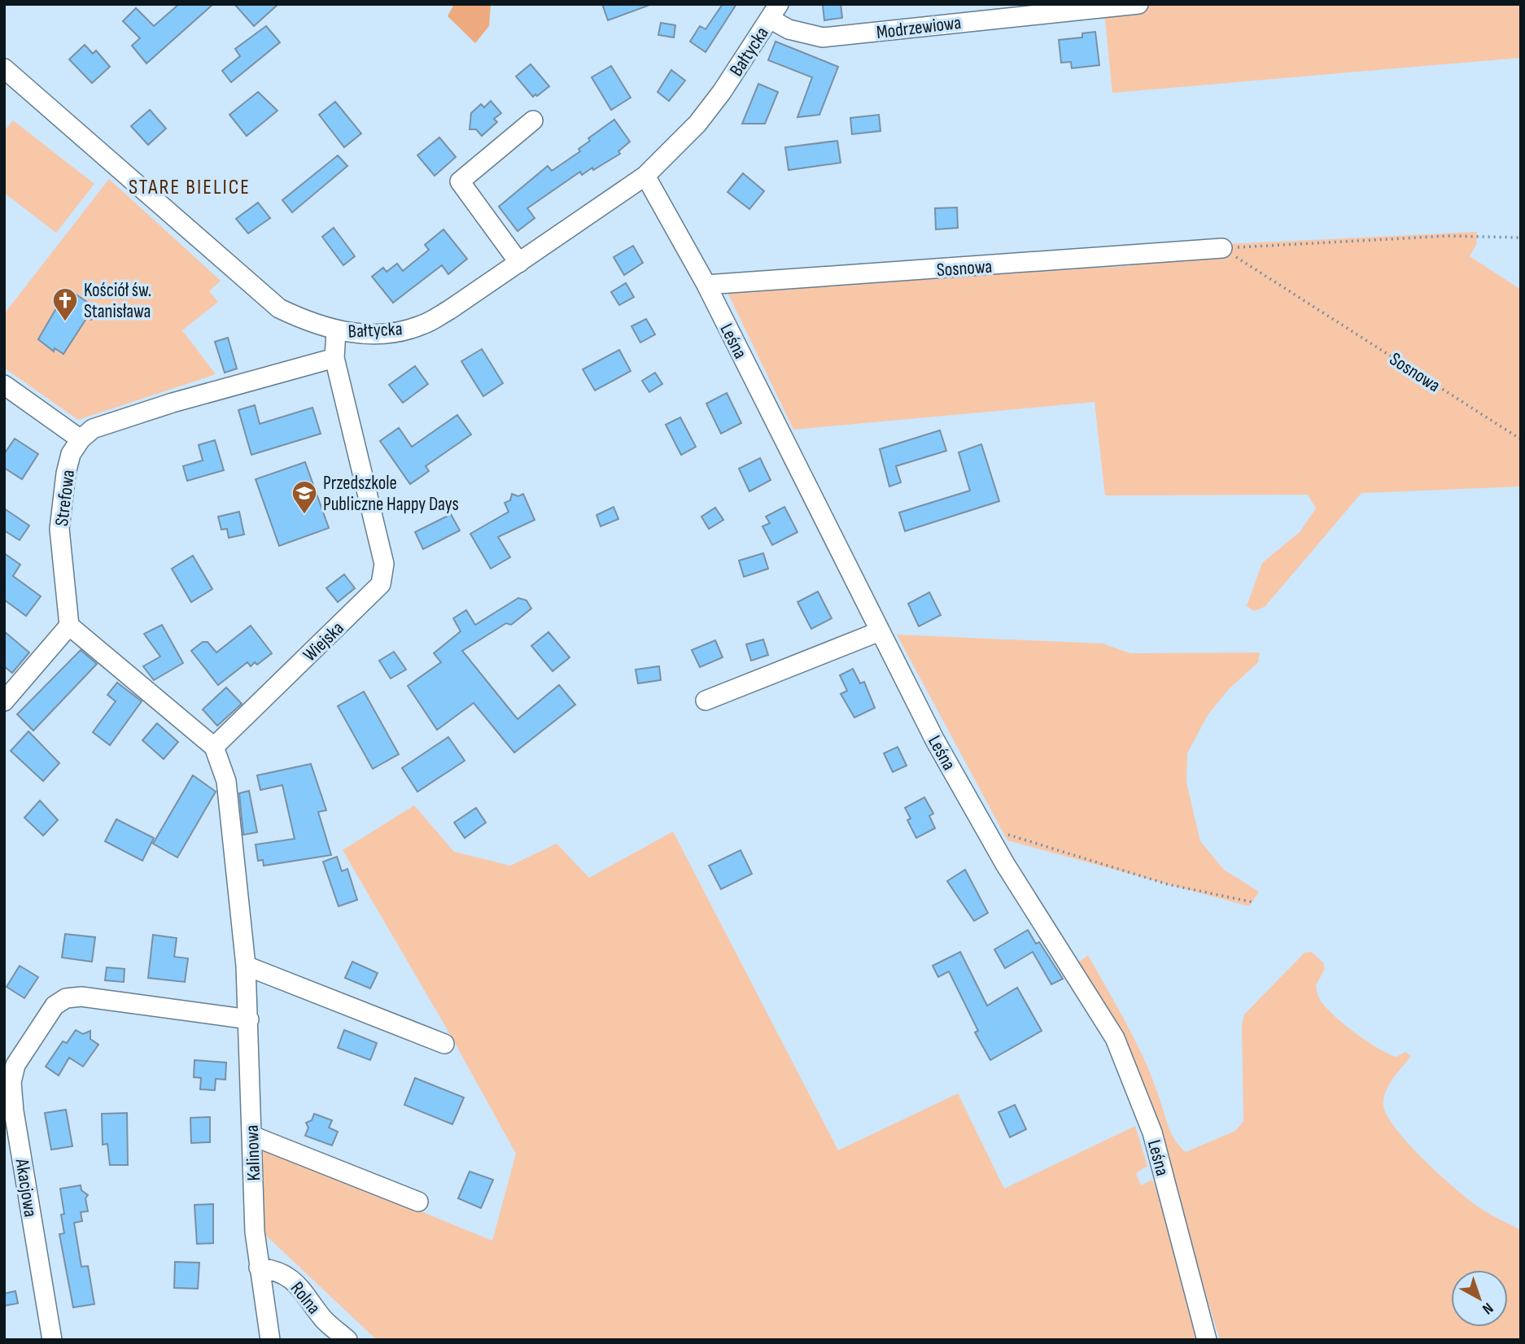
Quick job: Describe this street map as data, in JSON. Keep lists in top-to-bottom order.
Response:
{
  "streets": {
    "street": [
      "Modrzewiowa",
      "Bałtycka",
      "Sosnowa",
      "Leśna",
      "Strefowa",
      "Wiejska",
      "Kalinowa",
      "Akacjowa",
      "Rolna"
    ]
  },
  "crossings": [
    ["Modrzewiowa", "Bałtycka"],
    ["Bałtycka", "Leśna"],
    ["Bałtycka", "Wiejska"],
    ["Sosnowa", "Leśna"],
    ["Wiejska", "Kalinowa"],
    ["Kalinowa", "Akacjowa"],
    ["Kalinowa", "Rolna"]
  ],
  "districts": ["STARE BIELICE"],
  "places": {
    "church": ["Kościół św. Stanisława"],
    "school or university": ["Przedszkole Publiczne Happy Days"]
  },
  "north": "bottom right"
}
